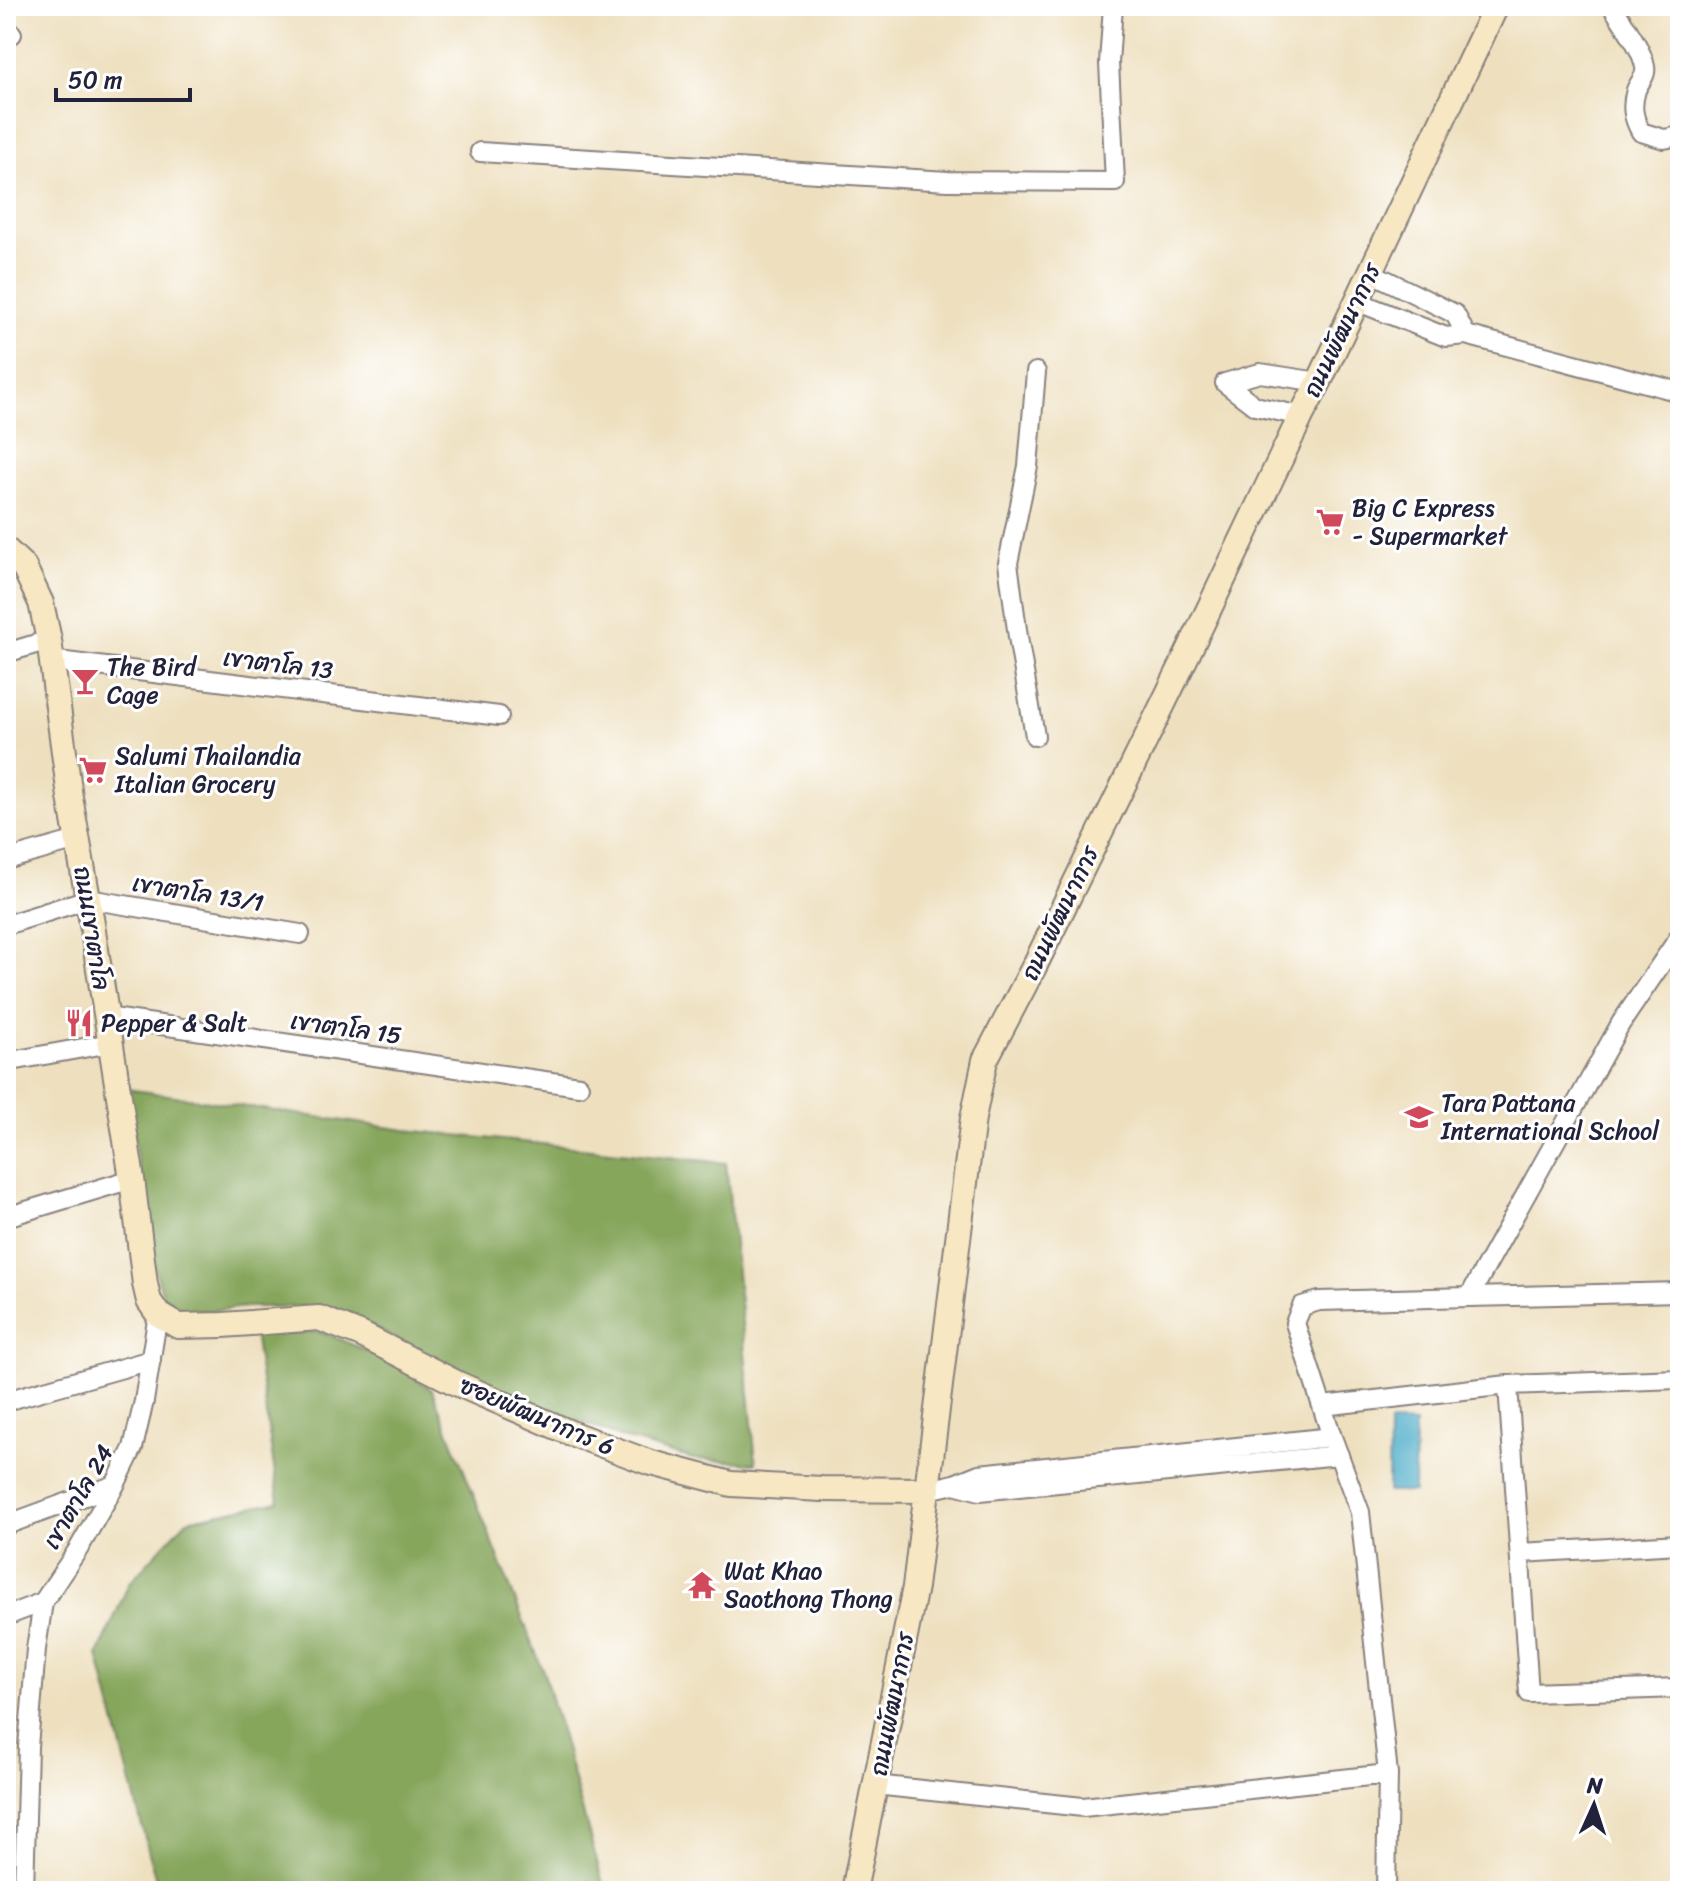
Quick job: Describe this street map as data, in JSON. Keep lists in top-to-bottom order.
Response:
{
  "streets": {
    "street": [
      "ถนนพัฒนาการ",
      "เขาตาโล 13",
      "เขาตาโล 13/1",
      "ถนนเขาตาโล",
      "เขาตาโล 15",
      "ซอยพัฒนาการ 6",
      "เขาตาโล 24"
    ]
  },
  "crossings": [
    ["ถนนพัฒนาการ", "ซอยพัฒนาการ 6"],
    ["เขาตาโล 13", "ถนนเขาตาโล"],
    ["เขาตาโล 13/1", "ถนนเขาตาโล"],
    ["ถนนเขาตาโล", "เขาตาโล 15"],
    ["ถนนเขาตาโล", "ซอยพัฒนาการ 6"],
    ["ถนนเขาตาโล", "เขาตาโล 24"],
    ["ซอยพัฒนาการ 6", "เขาตาโล 24"]
  ],
  "places": {
    "supermarket": ["Big C Express - Supermarket", "Salumi Thailandia Italian Grocery"],
    "bar": ["The Bird Cage"],
    "restaurant": ["Pepper & Salt"],
    "school or university": ["Tara Pattana International School"],
    "temple": ["Wat Khao Saothong Thong"]
  },
  "scale_bar": "50 m",
  "north": "top"
}
